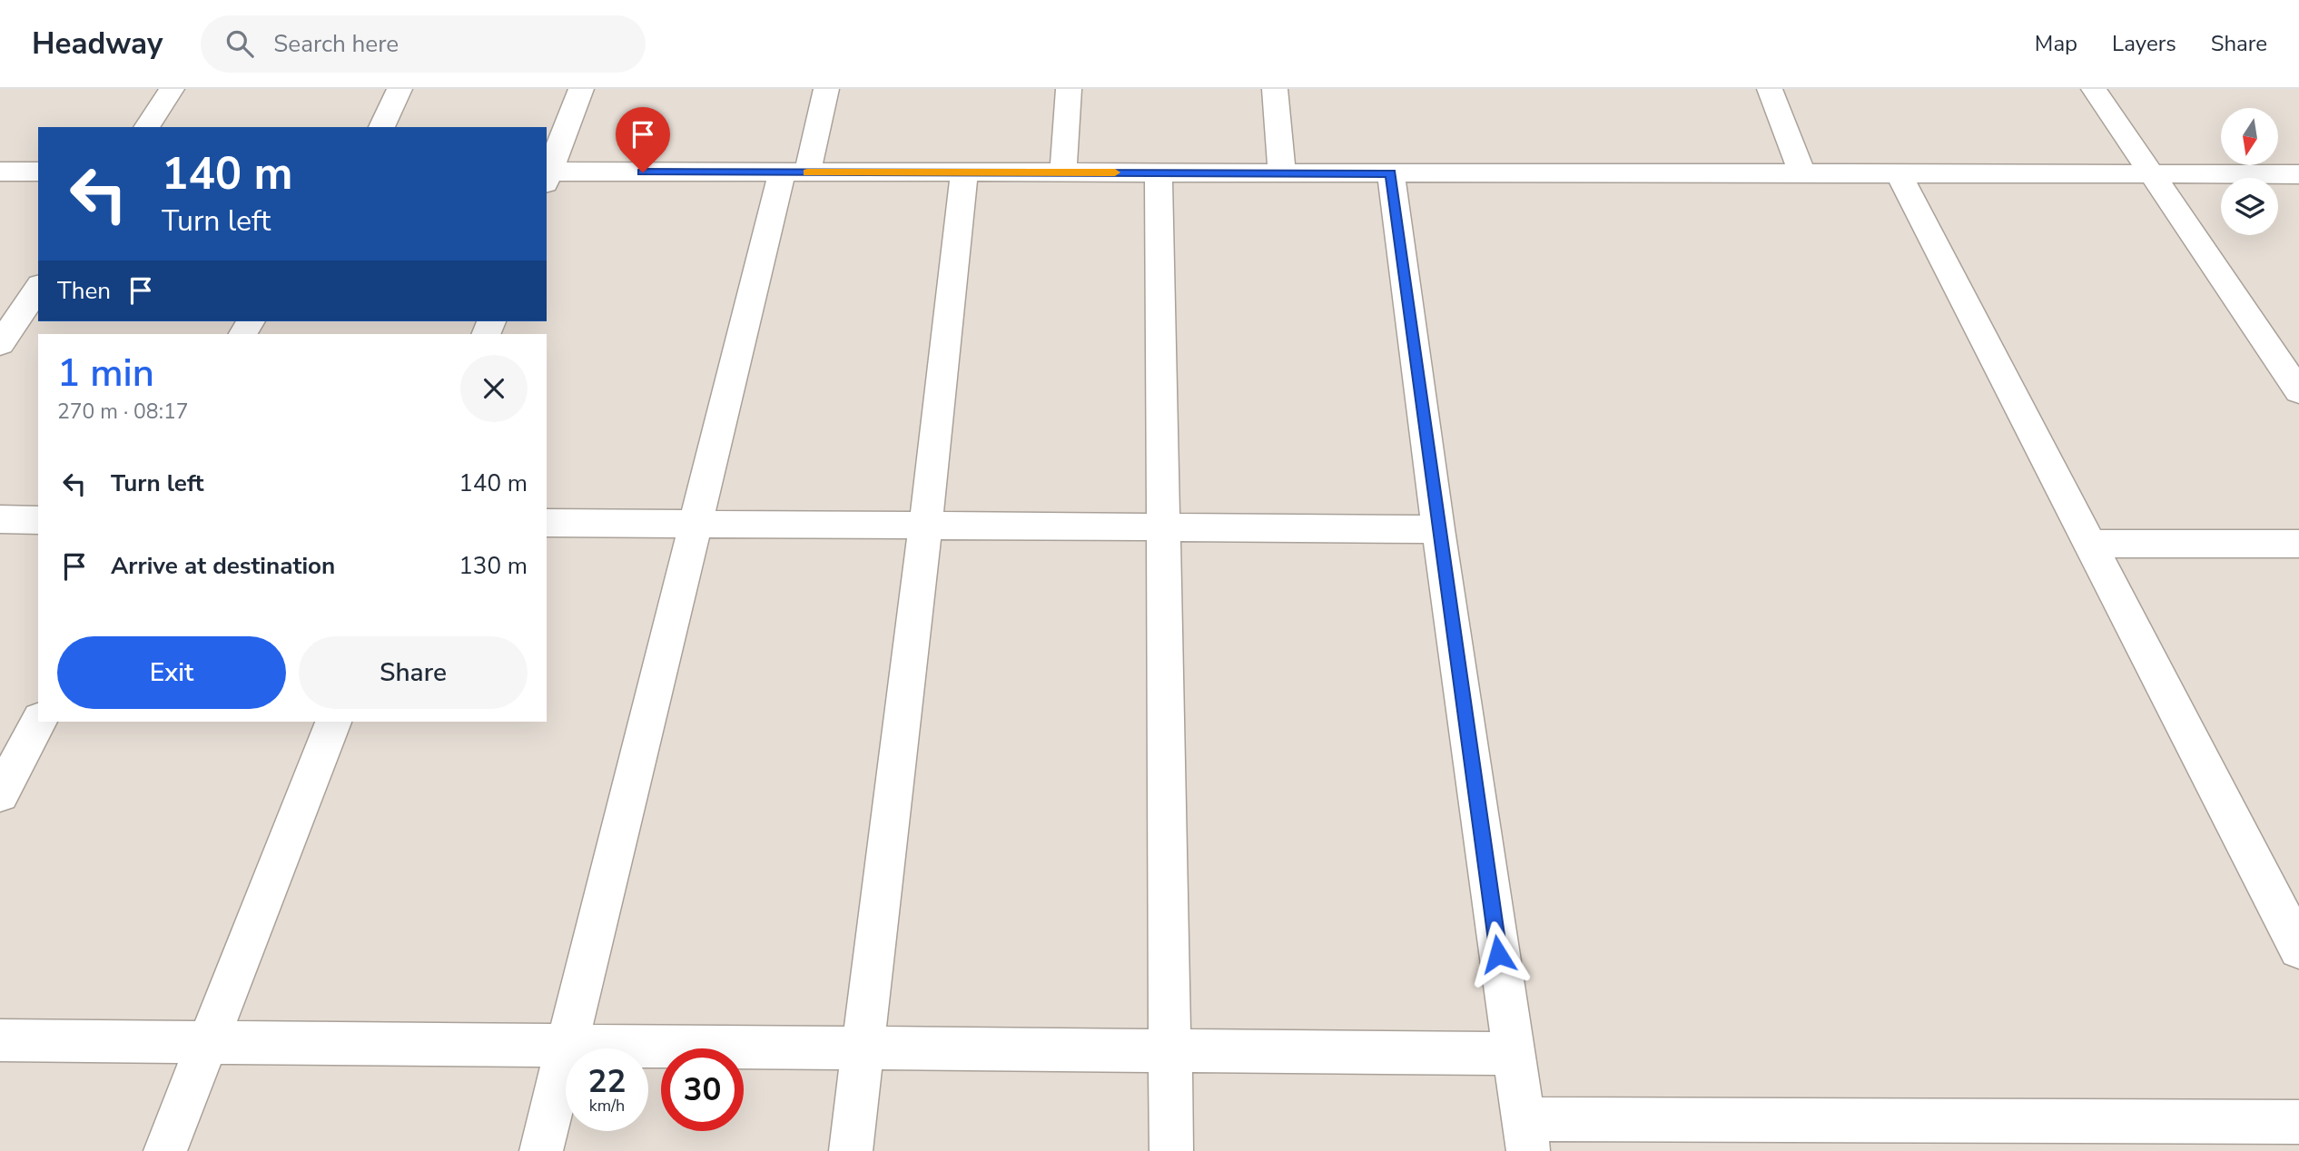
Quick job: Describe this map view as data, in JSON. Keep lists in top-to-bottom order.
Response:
{
  "north": "bottom",
  "page": {
    "header": "Headway",
    "search": "Search here",
    "nav": ["Map", "Layers", "Share"],
    "turn": ["140 m", "Turn left"],
    "then": "Then",
    "heading": ["1 min", "270 m · 08:17"],
    "list": [
      {
        "name": "Turn left",
        "value": "140 m"
      },
      {
        "name": "Arrive at destination",
        "value": "130 m"
      }
    ],
    "buttons": ["Exit", "Share"],
    "speed": "22 km/h",
    "limit": "30"
  }
}
